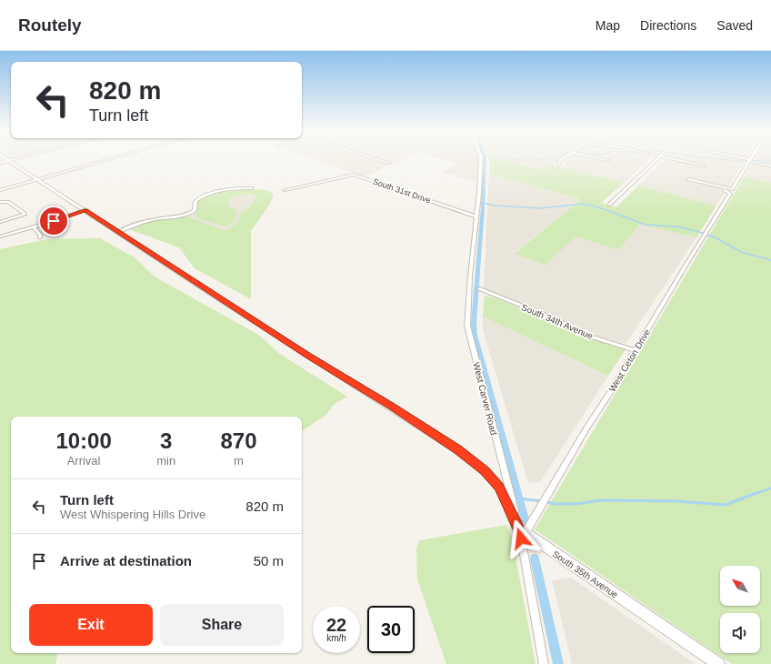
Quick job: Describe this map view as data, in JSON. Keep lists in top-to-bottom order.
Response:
{
  "streets": {
    "street": [
      "South 31st Drive",
      "South 34th Avenue",
      "West Ceton Drive",
      "West Carver Road",
      "South 35th Avenue"
    ]
  },
  "crossings": [
    ["South 31st Drive", "West Carver Road"],
    ["South 34th Avenue", "West Ceton Drive"],
    ["West Ceton Drive", "West Carver Road"],
    ["West Ceton Drive", "South 35th Avenue"],
    ["West Carver Road", "South 35th Avenue"]
  ],
  "north": "top left",
  "page": {
    "header": "Routely",
    "nav": ["Map", "Directions", "Saved"],
    "turn": ["820 m", "Turn left"],
    "eta": [
      "10:00",
      "Arrival",
      "3",
      "min",
      "870",
      "m"
    ],
    "list": [
      {
        "name": "Turn left",
        "note": "West Whispering Hills Drive",
        "value": "820 m"
      },
      {
        "name": "Arrive at destination",
        "value": "50 m"
      }
    ],
    "buttons": ["Exit", "Share"],
    "speed": "22 km/h",
    "limit": "30"
  }
}
